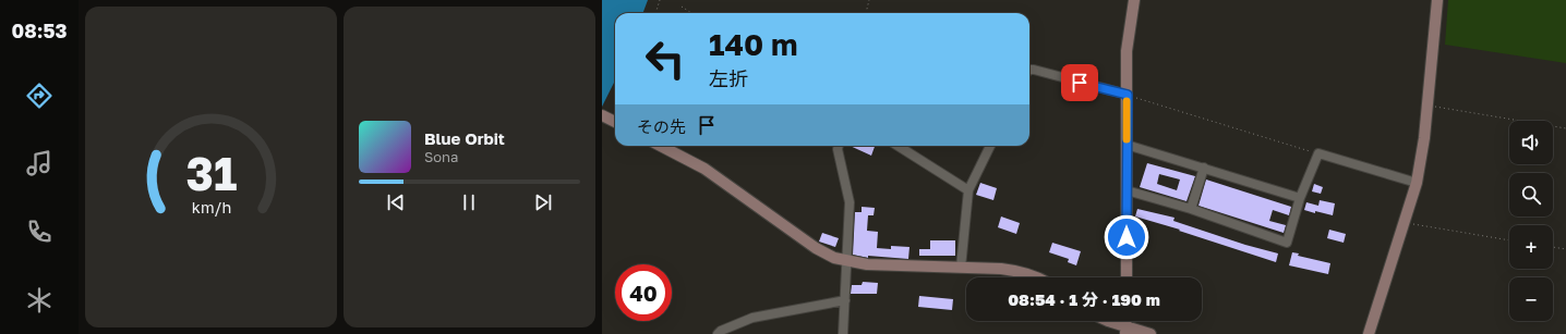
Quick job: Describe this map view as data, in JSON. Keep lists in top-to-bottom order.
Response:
{
  "page": {
    "tabs": "08:53",
    "turn": ["140 m", "左折"],
    "then": "その先",
    "song": ["Blue Orbit", "Sona"],
    "map_buttons": ["+", "−"],
    "limit": "40",
    "trip": "08:54 · 1 分 · 190 m",
    "gauge": ["31", "km/h"]
  }
}
